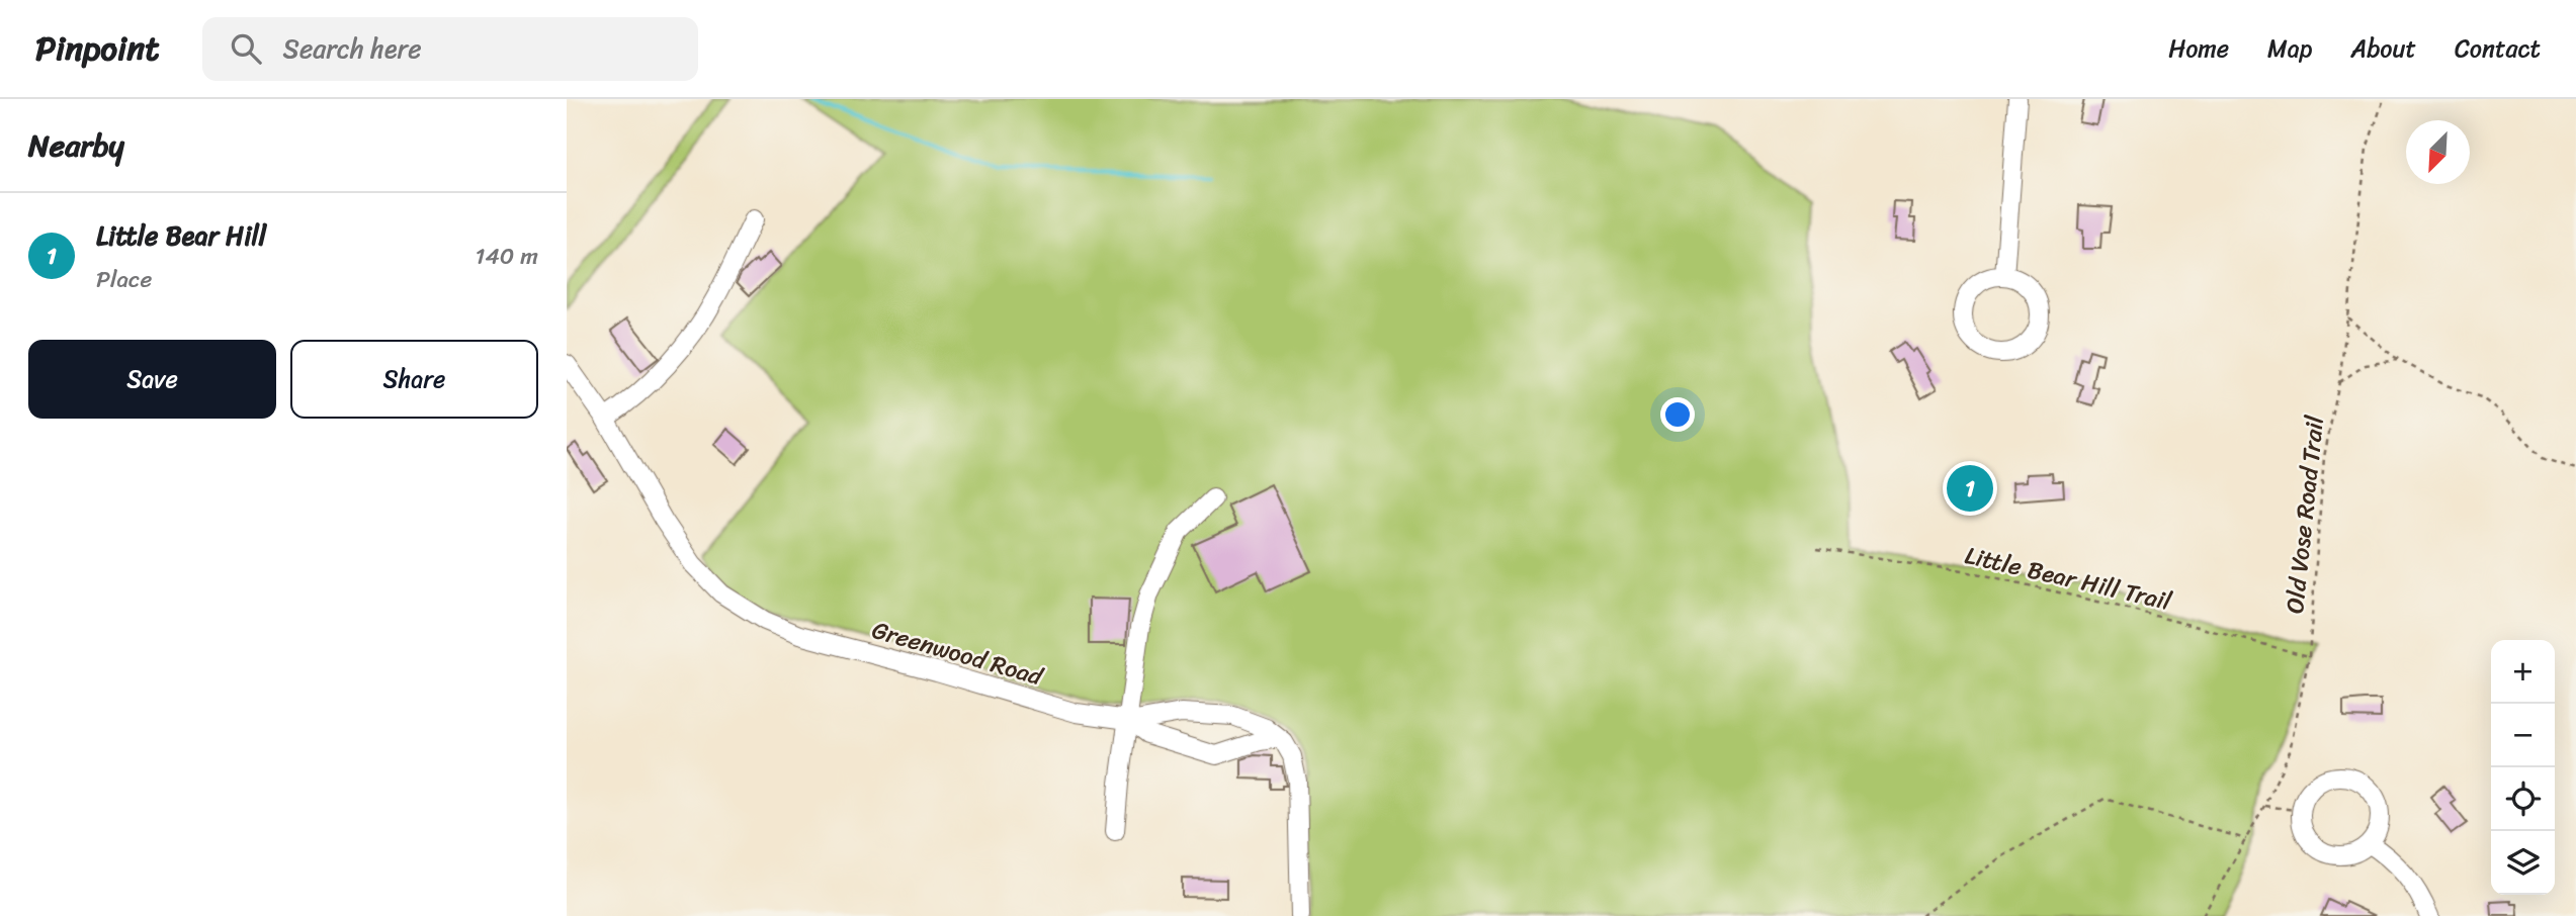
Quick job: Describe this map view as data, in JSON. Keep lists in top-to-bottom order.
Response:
{
  "streets": {
    "street": ["Greenwood Road"],
    "path": ["Old Vose Road Trail", "Little Bear Hill Trail"]
  },
  "crossings": [
    ["Old Vose Road Trail", "Little Bear Hill Trail"]
  ],
  "north": "bottom left",
  "page": {
    "header": "Pinpoint",
    "search": "Search here",
    "nav": [
      "Home",
      "Map",
      "About",
      "Contact"
    ],
    "heading": "Nearby",
    "list": [
      {
        "mark": "1",
        "name": "Little Bear Hill",
        "note": "Place",
        "value": "140 m"
      }
    ],
    "buttons": ["Save", "Share"],
    "pins": "1",
    "map_buttons": ["+", "−"]
  }
}
